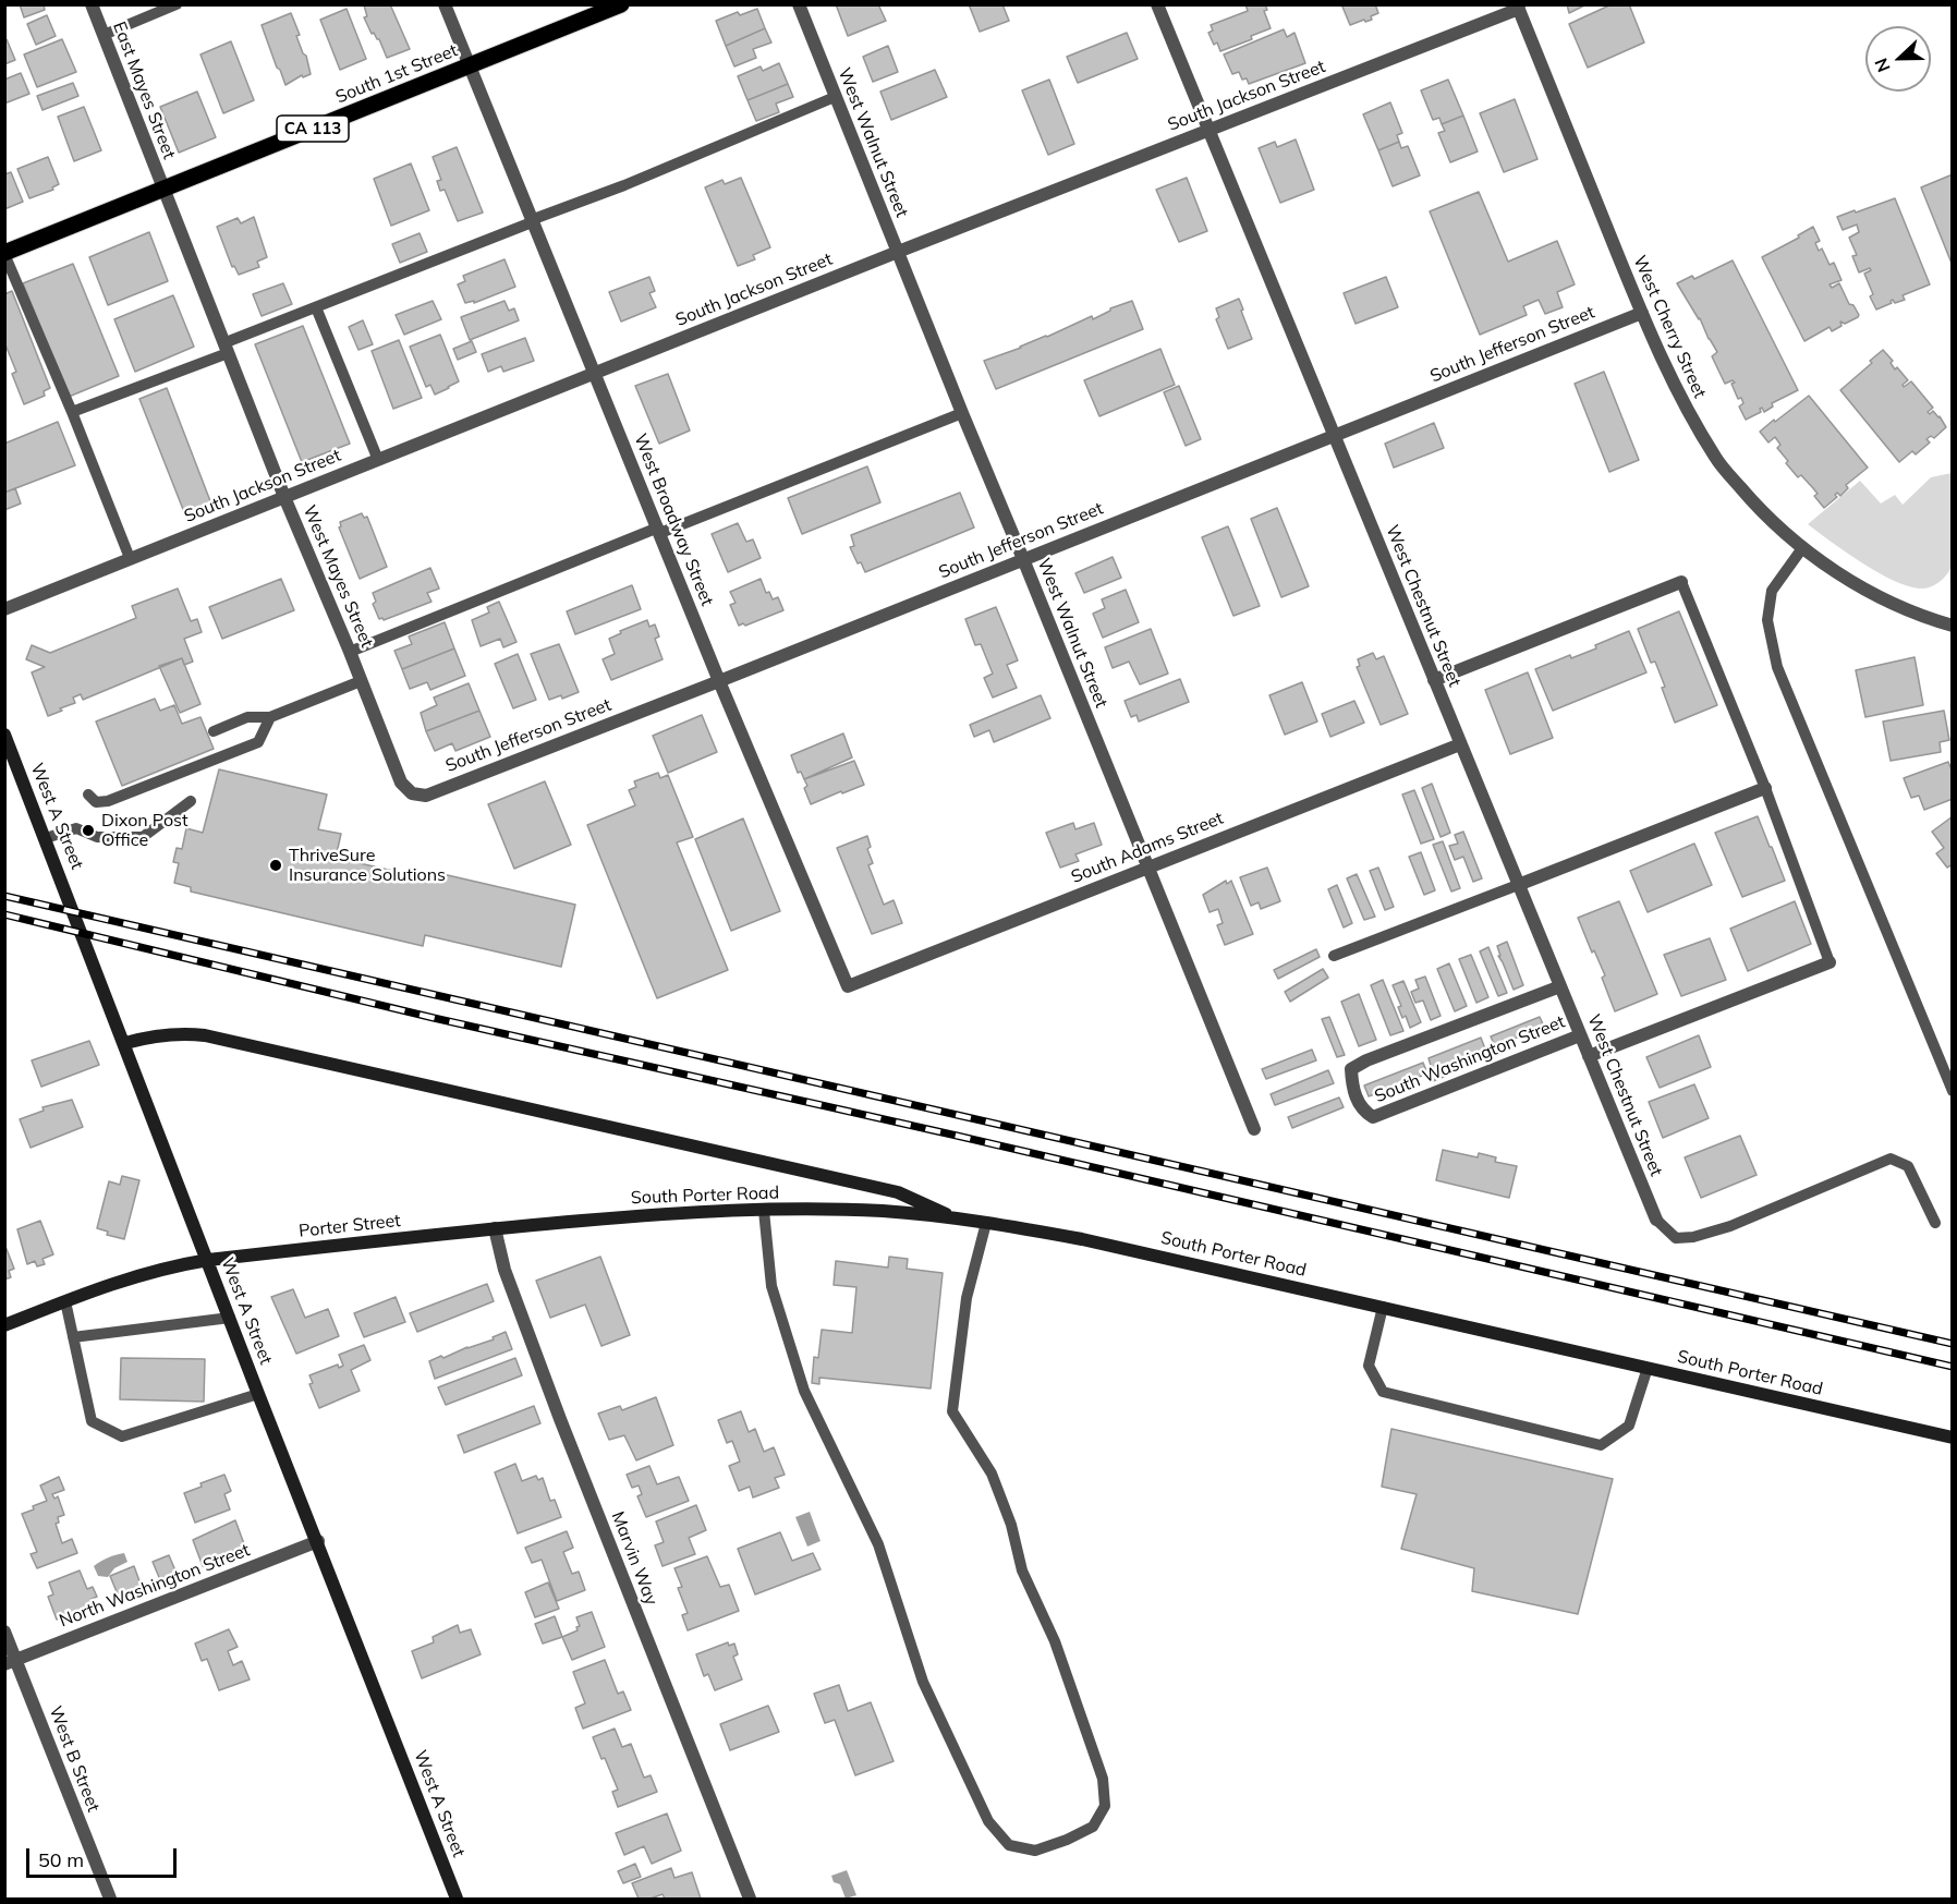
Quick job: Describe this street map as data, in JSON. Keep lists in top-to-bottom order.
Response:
{
  "streets": {
    "main road": ["South 1st Street", "CA 113"],
    "street": [
      "East Mayes Street",
      "South Jackson Street",
      "West Walnut Street",
      "West Cherry Street",
      "South Jefferson Street",
      "West Broadway Street",
      "West Mayes Street",
      "West Chestnut Street",
      "West A Street",
      "South Adams Street",
      "South Washington Street",
      "South Porter Road",
      "Porter Street",
      "Marvin Way",
      "North Washington Street",
      "West B Street"
    ]
  },
  "crossings": [
    ["South 1st Street", "East Mayes Street"],
    ["South 1st Street", "West Broadway Street"],
    ["South 1st Street", "West Mayes Street"],
    ["East Mayes Street", "West Mayes Street"],
    ["South Jackson Street", "West Walnut Street"],
    ["South Jackson Street", "West Cherry Street"],
    ["South Jackson Street", "West Broadway Street"],
    ["South Jackson Street", "West Mayes Street"],
    ["South Jackson Street", "West Chestnut Street"],
    ["West Walnut Street", "South Jefferson Street"],
    ["West Walnut Street", "South Adams Street"],
    ["West Cherry Street", "South Jefferson Street"],
    ["South Jefferson Street", "West Broadway Street"],
    ["South Jefferson Street", "West Mayes Street"],
    ["South Jefferson Street", "West Chestnut Street"],
    ["West Broadway Street", "South Adams Street"],
    ["West Chestnut Street", "South Adams Street"],
    ["West Chestnut Street", "South Washington Street"],
    ["West A Street", "Porter Street"],
    ["West A Street", "North Washington Street"],
    ["South Porter Road", "Porter Street"],
    ["South Porter Road", "Marvin Way"],
    ["Porter Street", "Marvin Way"],
    ["North Washington Street", "West B Street"]
  ],
  "places": ["Dixon Post Office", "ThriveSure Insurance Solutions"],
  "scale_bar": "50 m",
  "north": "left"
}
